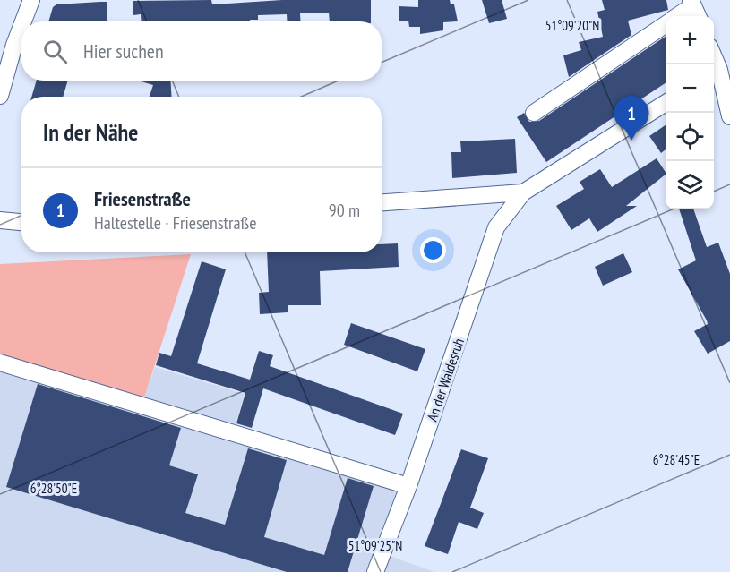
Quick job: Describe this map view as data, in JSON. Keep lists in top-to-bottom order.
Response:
{
  "streets": {
    "street": ["An der Waldesruh"]
  },
  "page": {
    "map_buttons": ["+", "−"],
    "search": "Hier suchen",
    "pins": "1",
    "heading": "In der Nähe",
    "list": [
      {
        "mark": "1",
        "name": "Friesenstraße",
        "note": "Haltestelle · Friesenstraße",
        "value": "90 m"
      }
    ]
  },
  "coordinates": [
    "51°09'20\"N",
    "6°28'45\"E",
    "6°28'50\"E",
    "51°09'25\"N"
  ]
}
